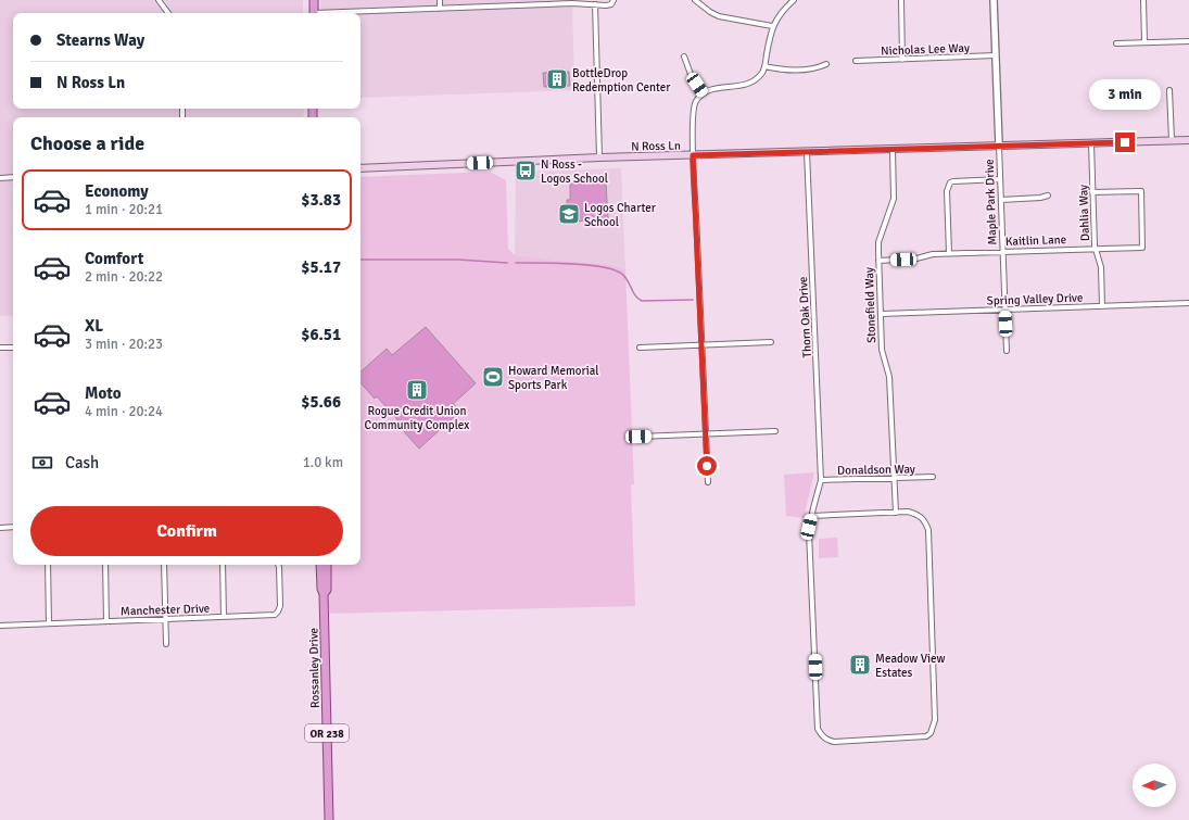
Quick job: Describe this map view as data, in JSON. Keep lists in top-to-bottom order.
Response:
{
  "streets": {
    "main road": ["N Ross Ln", "Rossanley Drive", "OR 238"],
    "street": [
      "Nicholas Lee Way",
      "Maple Park Drive",
      "Dahlia Way",
      "Kaitlin Lane",
      "Spring Valley Drive",
      "Stonefield Way",
      "Thorn Oak Drive",
      "Donaldson Way",
      "Manchester Drive"
    ]
  },
  "crossings": [
    ["Nicholas Lee Way", "Maple Park Drive"],
    ["N Ross Ln", "Maple Park Drive"],
    ["N Ross Ln", "Dahlia Way"],
    ["N Ross Ln", "Stonefield Way"],
    ["N Ross Ln", "Thorn Oak Drive"],
    ["Maple Park Drive", "Kaitlin Lane"],
    ["Maple Park Drive", "Spring Valley Drive"],
    ["Dahlia Way", "Kaitlin Lane"],
    ["Dahlia Way", "Spring Valley Drive"],
    ["Kaitlin Lane", "Stonefield Way"],
    ["Spring Valley Drive", "Stonefield Way"],
    ["Stonefield Way", "Thorn Oak Drive"],
    ["Stonefield Way", "Donaldson Way"],
    ["Thorn Oak Drive", "Donaldson Way"]
  ],
  "places": {
    "building": ["BottleDrop Redemption Center", "Rogue Credit Union Community Complex", "Meadow View Estates"],
    "bus stop": ["N Ross - Logos School"],
    "school or university": ["Logos Charter School"],
    "sports": ["Howard Memorial Sports Park"]
  },
  "north": "left",
  "page": {
    "banner": ["Stearns Way", "N Ross Ln"],
    "bubble": "3 min",
    "heading": "Choose a ride",
    "list": [
      {
        "name": "Economy",
        "note": "1 min · 20:21",
        "value": "$3.83"
      },
      {
        "name": "Comfort",
        "note": "2 min · 20:22",
        "value": "$5.17"
      },
      {
        "name": "XL",
        "note": "3 min · 20:23",
        "value": "$6.51"
      },
      {
        "name": "Moto",
        "note": "4 min · 20:24",
        "value": "$5.66"
      }
    ],
    "pay": ["Cash", "1.0 km"],
    "buttons": "Confirm"
  }
}
